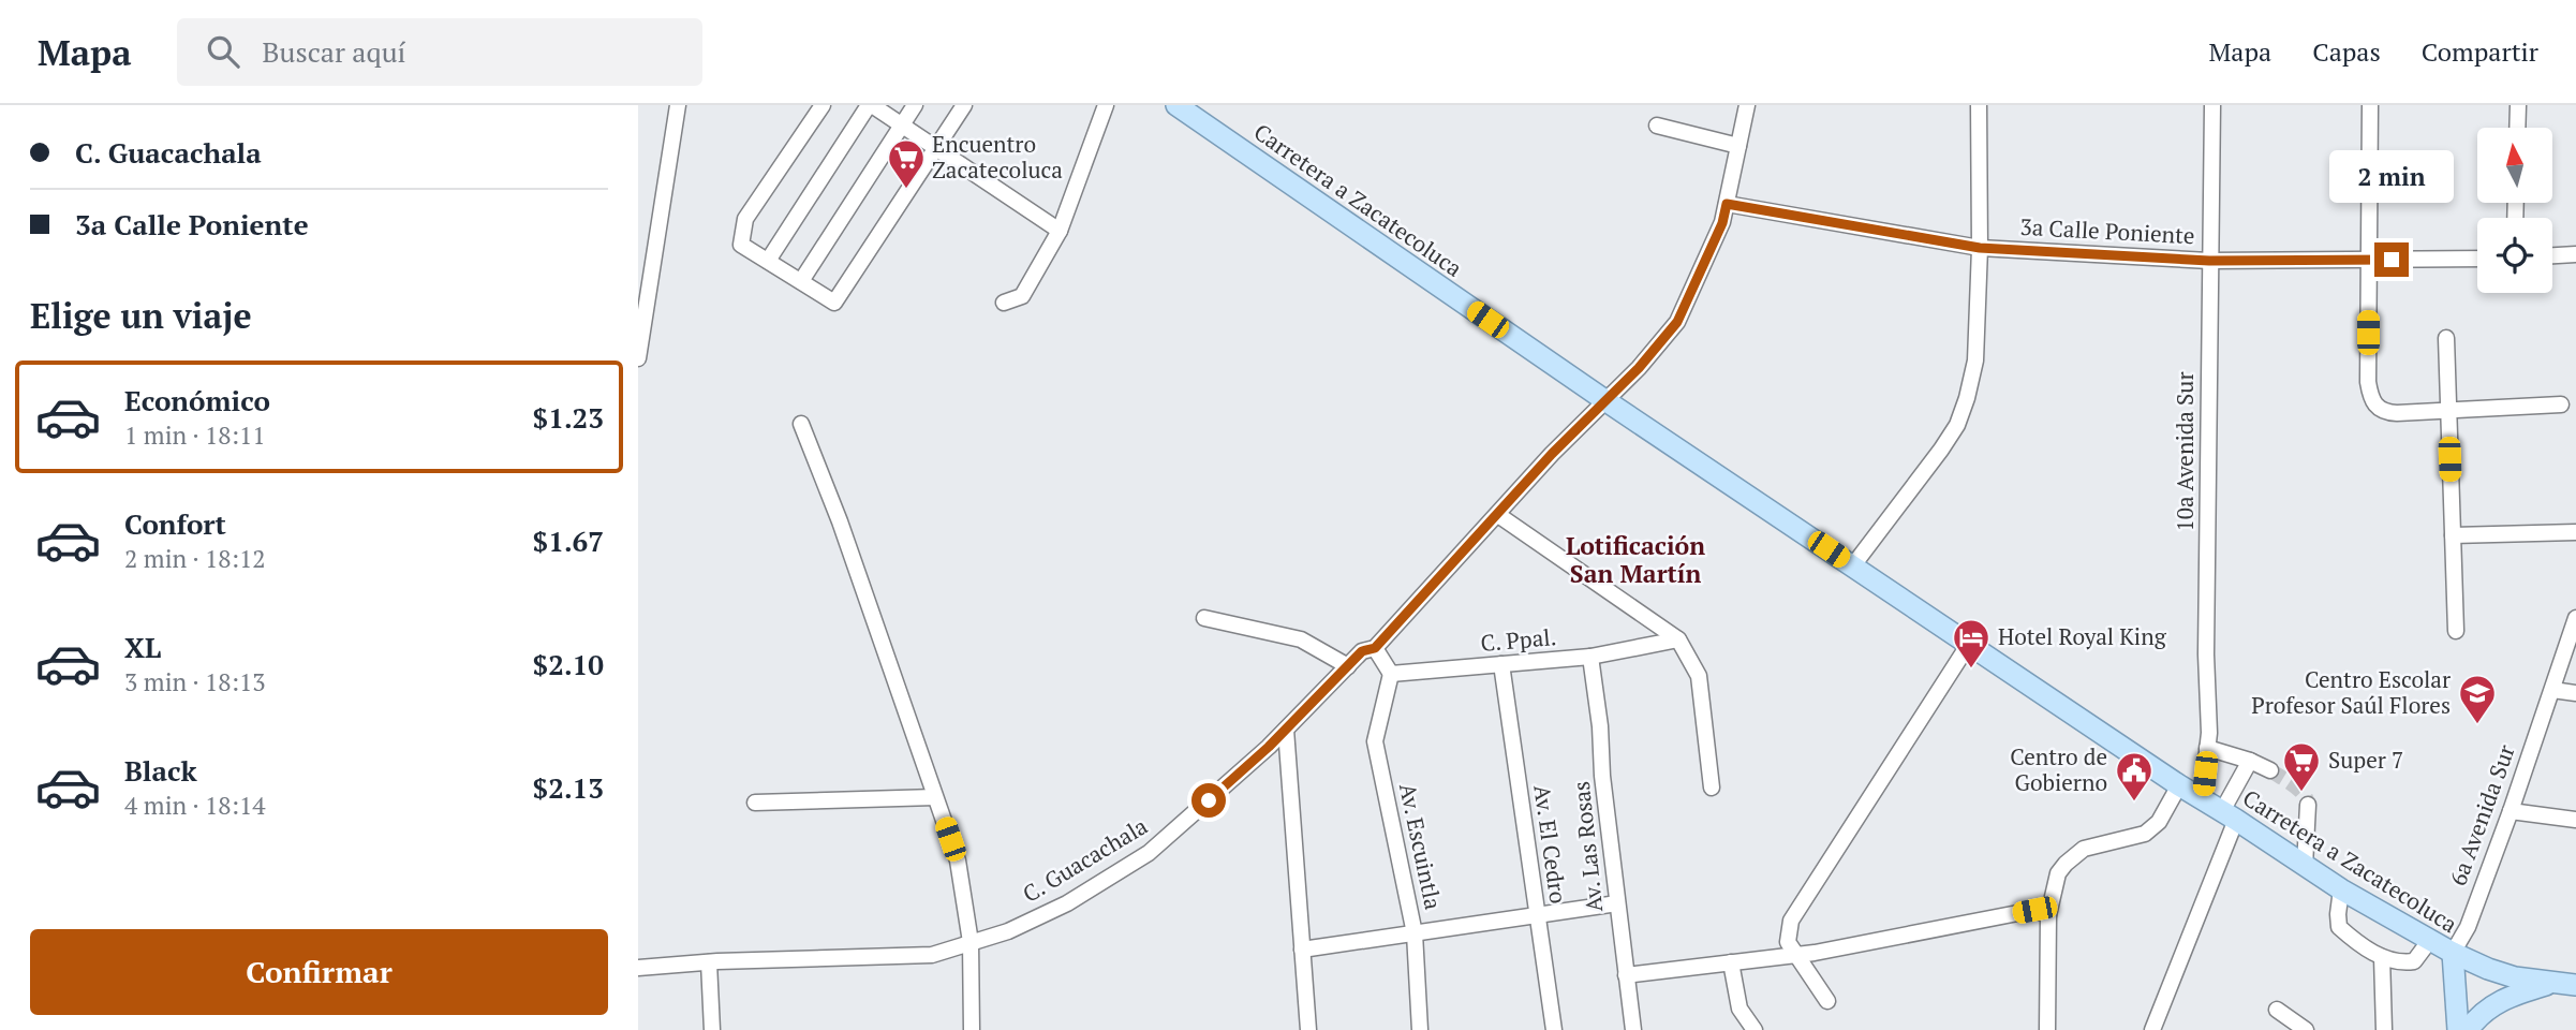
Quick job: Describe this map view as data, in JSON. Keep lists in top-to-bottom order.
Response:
{
  "streets": {
    "main road": ["Carretera a Zacatecoluca"],
    "street": [
      "3a Calle Poniente",
      "10a Avenida Sur",
      "C. Ppal.",
      "6a Avenida Sur",
      "Av. El Cedro",
      "Av. Escuintla",
      "Av. Las Rosas",
      "C. Guacachala"
    ]
  },
  "crossings": [
    ["Carretera a Zacatecoluca", "10a Avenida Sur"],
    ["Carretera a Zacatecoluca", "6a Avenida Sur"],
    ["Carretera a Zacatecoluca", "C. Guacachala"],
    ["3a Calle Poniente", "10a Avenida Sur"],
    ["3a Calle Poniente", "C. Guacachala"],
    ["C. Ppal.", "Av. El Cedro"],
    ["C. Ppal.", "Av. Escuintla"],
    ["C. Ppal.", "Av. Las Rosas"]
  ],
  "districts": ["Lotificación San Martín"],
  "places": {
    "supermarket": ["Encuentro Zacatecoluca", "Super 7"],
    "hotel": ["Hotel Royal King"],
    "school or university": ["Centro Escolar Profesor Saúl Flores"],
    "public building": ["Centro de Gobierno"]
  },
  "north": "top",
  "page": {
    "header": "Mapa",
    "search": "Buscar aquí",
    "nav": ["Mapa", "Capas", "Compartir"],
    "banner": ["C. Guacachala", "3a Calle Poniente"],
    "bubble": "2 min",
    "heading": "Elige un viaje",
    "list": [
      {
        "name": "Económico",
        "note": "1 min · 18:11",
        "value": "$1.23"
      },
      {
        "name": "Confort",
        "note": "2 min · 18:12",
        "value": "$1.67"
      },
      {
        "name": "XL",
        "note": "3 min · 18:13",
        "value": "$2.10"
      },
      {
        "name": "Black",
        "note": "4 min · 18:14",
        "value": "$2.13"
      }
    ],
    "buttons": "Confirmar"
  }
}
